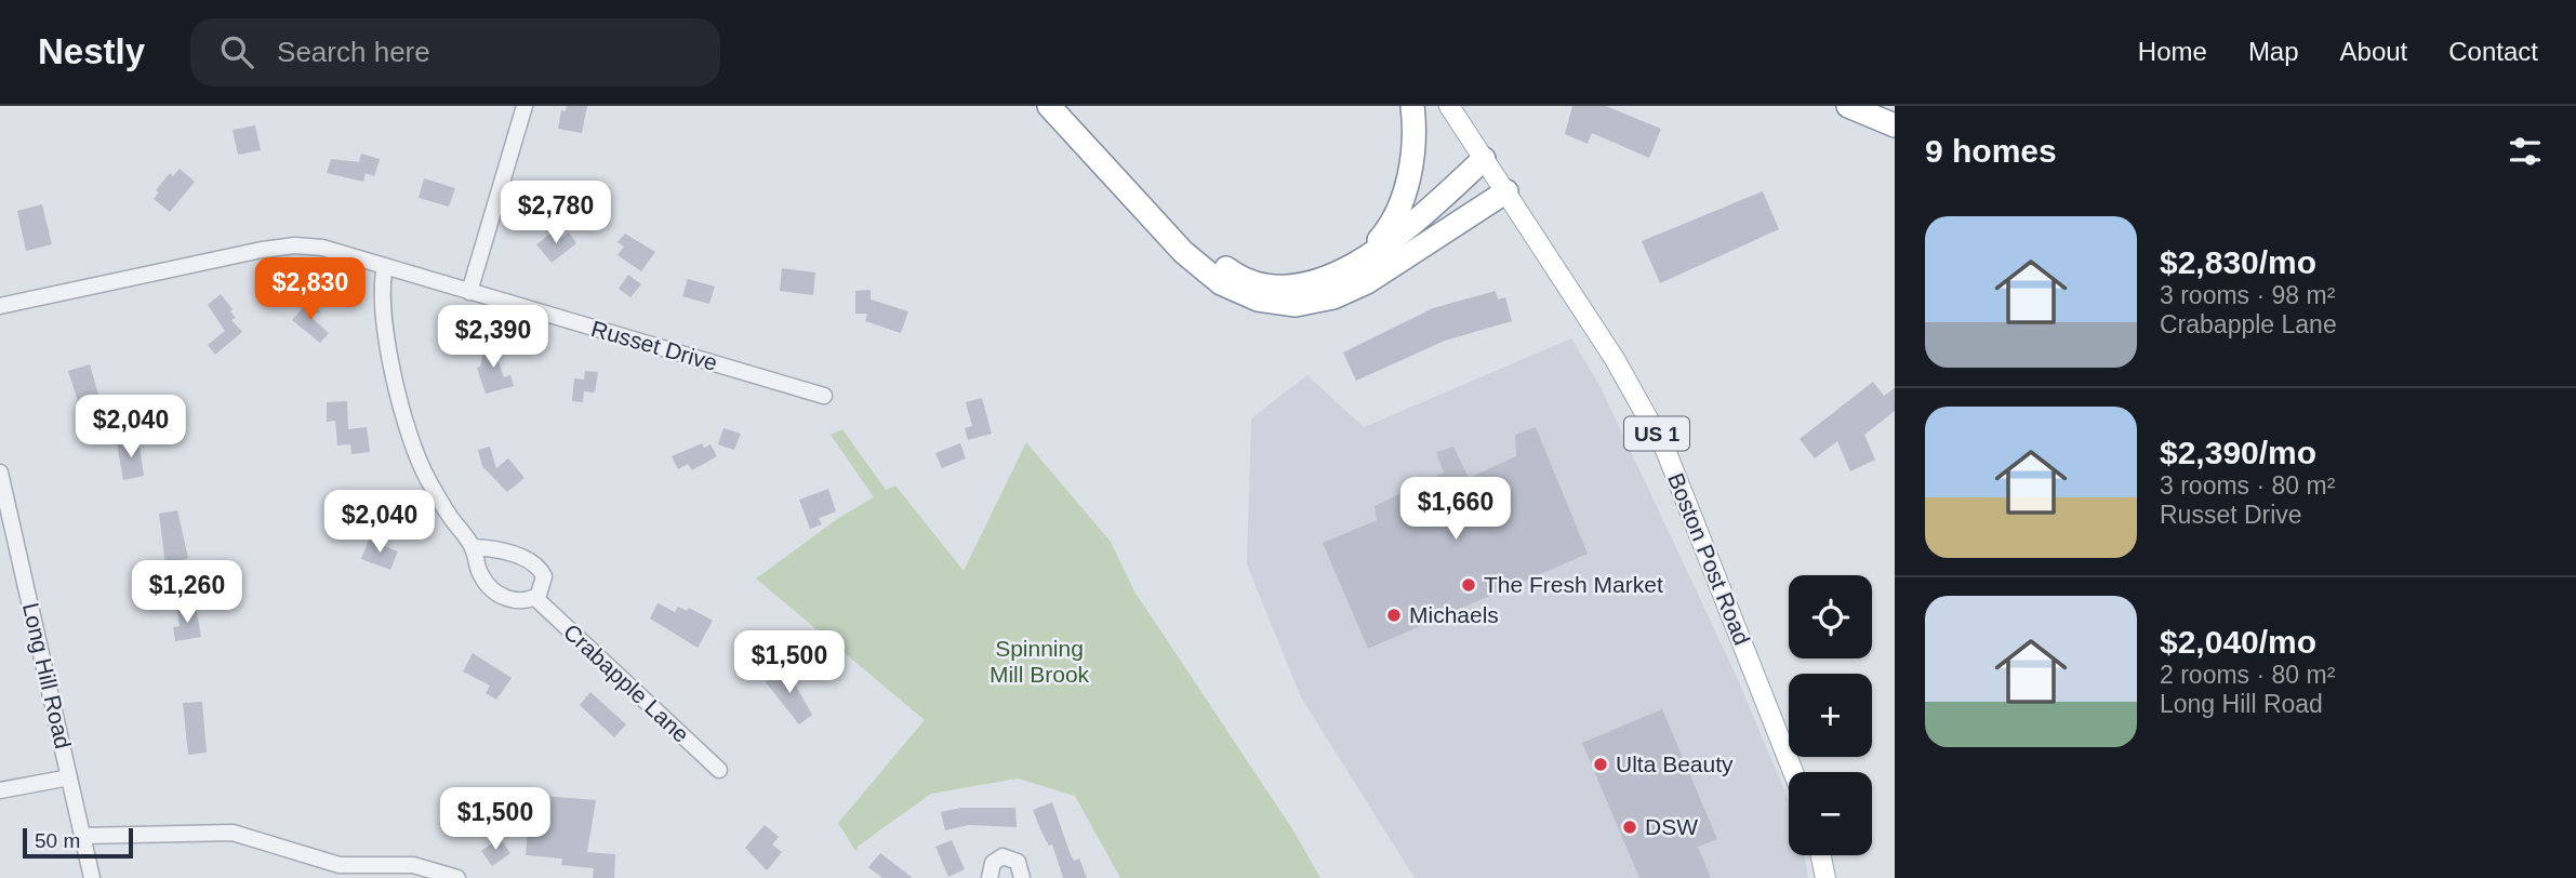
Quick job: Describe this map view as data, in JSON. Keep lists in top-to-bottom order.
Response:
{
  "streets": {
    "main road": ["US 1", "Boston Post Road"],
    "street": ["Russet Drive", "Long Hill Road", "Crabapple Lane"]
  },
  "parks": ["Spinning Mill Brook"],
  "places": [
    "The Fresh Market",
    "Michaels",
    "Ulta Beauty",
    "DSW"
  ],
  "scale_bar": "50 m",
  "page": {
    "header": "Nestly",
    "search": "Search here",
    "nav": [
      "Home",
      "Map",
      "About",
      "Contact"
    ],
    "heading": "9 homes",
    "price": [
      "$2,780",
      "$2,830",
      "$2,390",
      "$2,040",
      "$1,660",
      "$2,040",
      "$1,260",
      "$1,500",
      "$1,500"
    ],
    "list": [
      {
        "name": "$2,830/mo",
        "note": "3 rooms · 98 m² · Crabapple Lane"
      },
      {
        "name": "$2,390/mo",
        "note": "3 rooms · 80 m² · Russet Drive"
      },
      {
        "name": "$2,040/mo",
        "note": "2 rooms · 80 m² · Long Hill Road"
      }
    ],
    "map_buttons": ["+", "−"],
    "scale": "50 m"
  }
}
